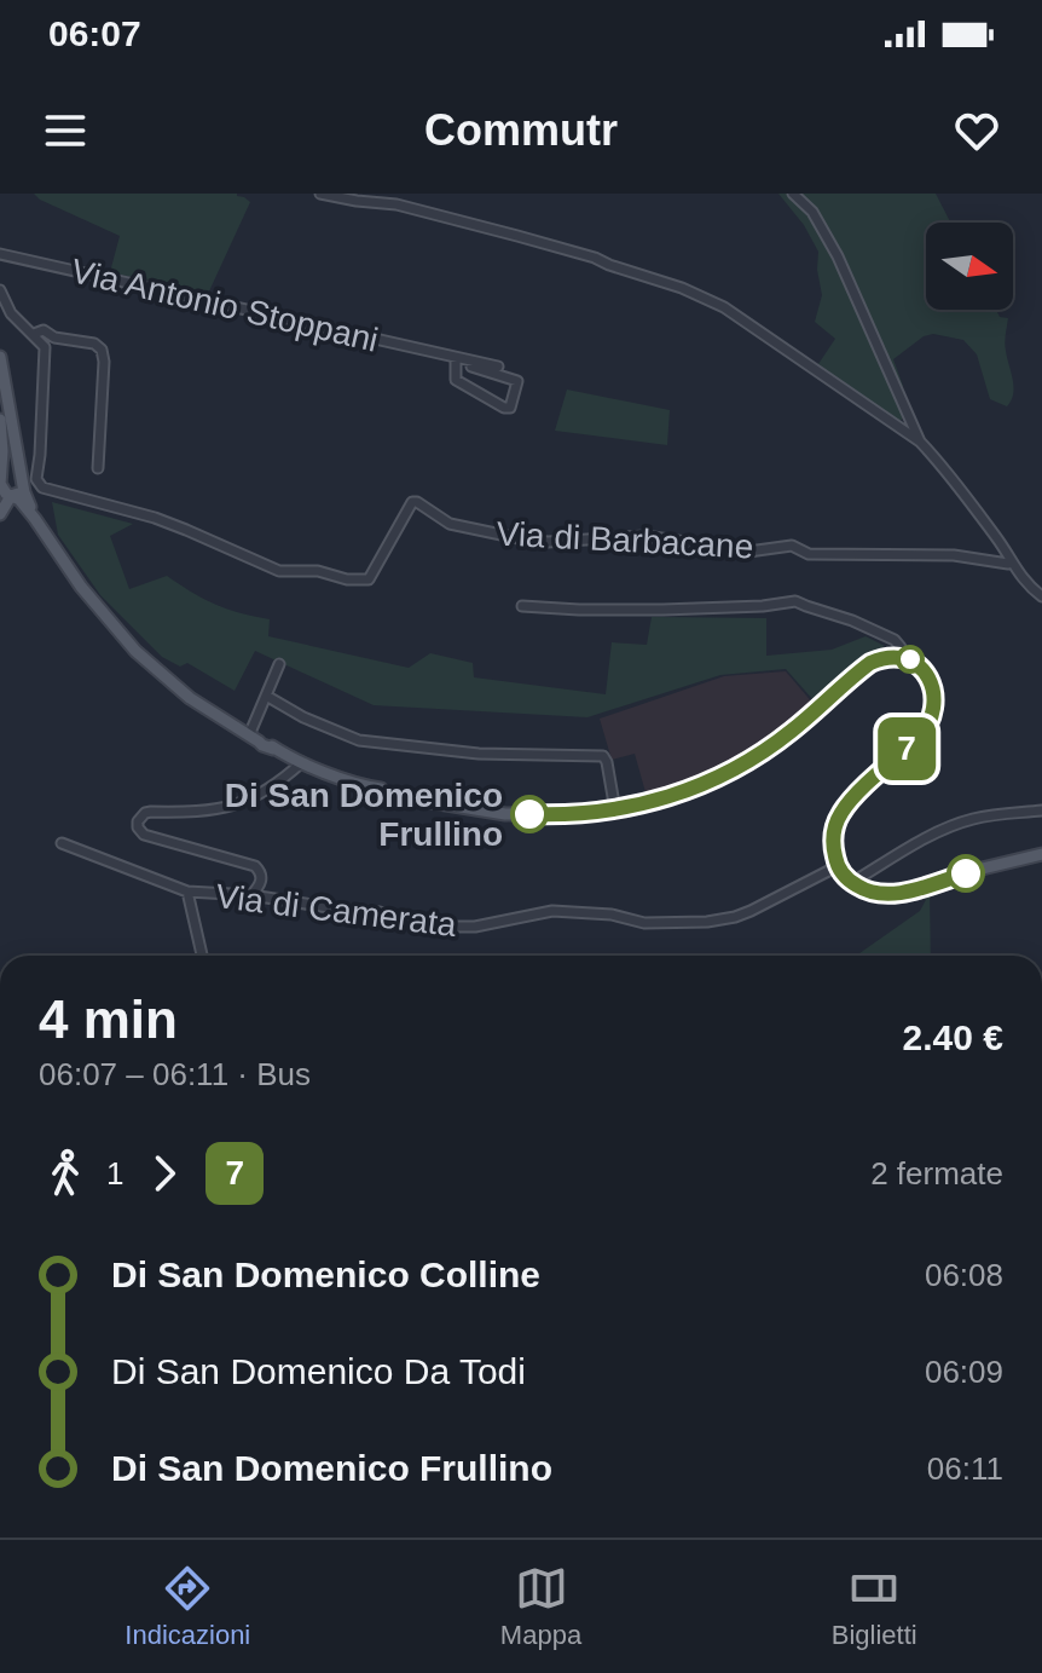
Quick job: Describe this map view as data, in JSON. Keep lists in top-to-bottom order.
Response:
{
  "streets": {
    "street": ["Via Antonio Stoppani", "Via di Barbacane", "Via di Camerata"]
  },
  "places": ["Di San Domenico Frullino"],
  "lines": ["bus line 7"],
  "north": "right",
  "page": {
    "status": "06:07",
    "header": "Commutr",
    "on_map": "7",
    "heading": ["4 min", "06:07 – 06:11 · Bus", "2.40 €"],
    "legs": ["1", "7", "2 fermate"],
    "list": [
      {
        "name": "Di San Domenico Colline",
        "value": "06:08"
      },
      {
        "name": "Di San Domenico Da Todi",
        "value": "06:09"
      },
      {
        "name": "Di San Domenico Frullino",
        "value": "06:11"
      }
    ],
    "tabs": ["Indicazioni", "Mappa", "Biglietti"]
  }
}
